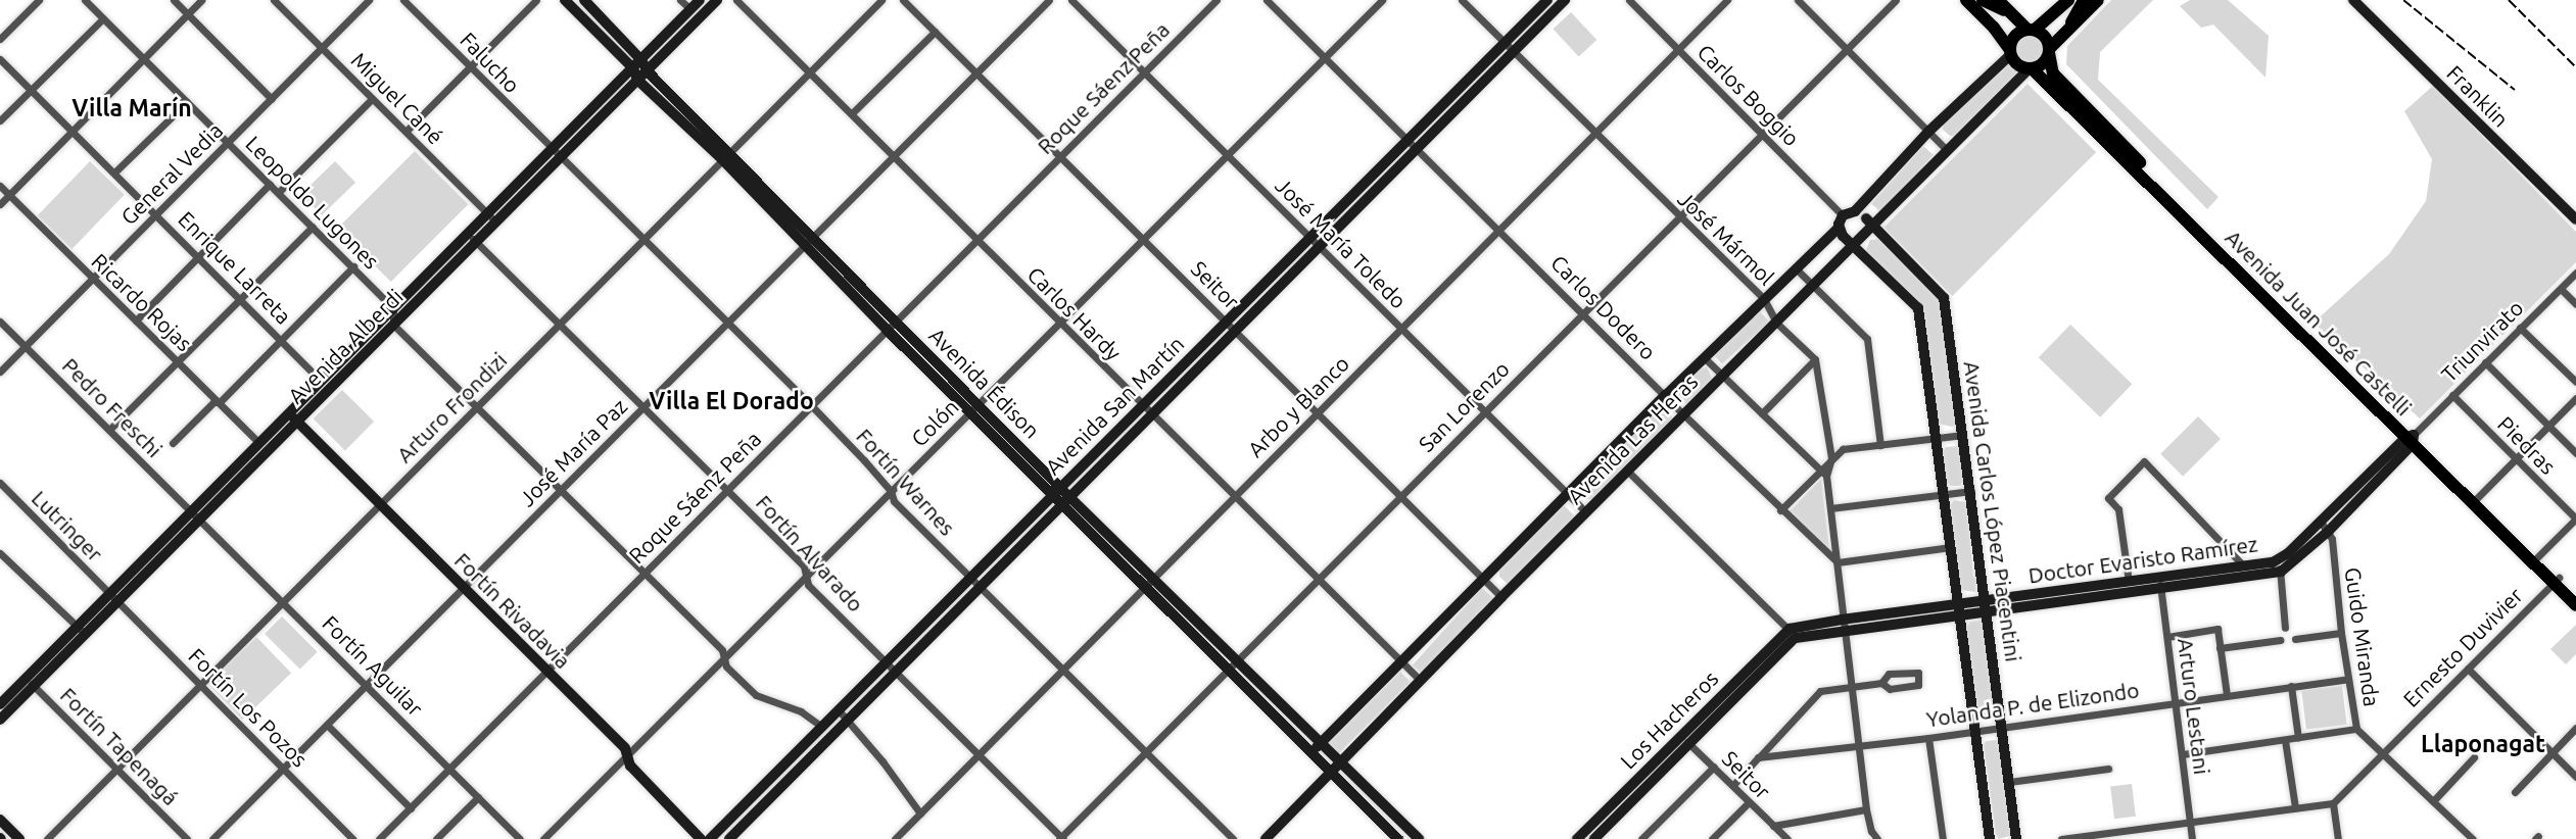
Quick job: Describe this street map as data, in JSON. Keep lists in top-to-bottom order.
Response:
{
  "streets": {
    "main road": [
      "Franklin",
      "Avenida Juan José Castelli",
      "Avenida Alberdi",
      "Avenida Édison",
      "Avenida San Martín",
      "Avenida Las Heras",
      "Avenida Carlos López Piacentini",
      "Doctor Evaristo Ramírez",
      "Fortín Rivadavia",
      "Los Hacheros"
    ],
    "street": [
      "Falucho",
      "Roque Sáenz Peña",
      "Carlos Boggio",
      "Miguel Cané",
      "General Vedia",
      "Leopoldo Lugones",
      "José Mármol",
      "José María Toledo",
      "Enrique Larreta",
      "Seitor",
      "Ricardo Rojas",
      "Carlos Dodero",
      "Carlos Hardy",
      "Triunvirato",
      "Arbo y Blanco",
      "San Lorenzo",
      "Pedro Freschi",
      "Arturo Frondizi",
      "Colón",
      "Piedras",
      "José María Paz",
      "Fortín Warnes",
      "Lutringer",
      "Fortín Alvarado",
      "Guido Miranda",
      "Ernesto Duvivier",
      "Fortín Aguilar",
      "Yolanda P. de Elizondo",
      "Arturo Lestani",
      "Fortín Los Pozos",
      "Fortín Tapenagá"
    ]
  },
  "crossings": [
    ["Falucho", "Avenida Alberdi"],
    ["Falucho", "Fortín Warnes"],
    ["Roque Sáenz Peña", "José María Toledo"],
    ["Roque Sáenz Peña", "Seitor"],
    ["Roque Sáenz Peña", "Carlos Hardy"],
    ["Roque Sáenz Peña", "Avenida Édison"],
    ["Roque Sáenz Peña", "Fortín Warnes"],
    ["Roque Sáenz Peña", "Fortín Alvarado"],
    ["Roque Sáenz Peña", "Fortín Rivadavia"],
    ["Roque Sáenz Peña", "Fortín Aguilar"],
    ["Carlos Boggio", "Arbo y Blanco"],
    ["Carlos Boggio", "San Lorenzo"],
    ["Carlos Boggio", "Avenida Las Heras"],
    ["Carlos Boggio", "Avenida Carlos López Piacentini"],
    ["Miguel Cané", "General Vedia"],
    ["Miguel Cané", "Avenida Alberdi"],
    ["General Vedia", "Leopoldo Lugones"],
    ["General Vedia", "Enrique Larreta"],
    ["General Vedia", "Ricardo Rojas"],
    ["General Vedia", "Pedro Freschi"],
    ["Leopoldo Lugones", "Avenida Alberdi"],
    ["José Mármol", "Avenida San Martín"],
    ["José Mármol", "Arbo y Blanco"],
    ["José Mármol", "San Lorenzo"],
    ["José Mármol", "Avenida Las Heras"],
    ["José María Toledo", "Avenida San Martín"],
    ["José María Toledo", "Arbo y Blanco"],
    ["José María Toledo", "San Lorenzo"],
    ["José María Toledo", "Colón"],
    ["José María Toledo", "Avenida Las Heras"],
    ["Enrique Larreta", "Avenida Alberdi"],
    ["Seitor", "Avenida San Martín"],
    ["Seitor", "Arbo y Blanco"],
    ["Seitor", "San Lorenzo"],
    ["Seitor", "Colón"],
    ["Seitor", "Avenida Las Heras"],
    ["Seitor", "José María Paz"],
    ["Seitor", "Los Hacheros"],
    ["Ricardo Rojas", "Avenida Alberdi"],
    ["Carlos Dodero", "Avenida San Martín"],
    ["Carlos Dodero", "Arbo y Blanco"],
    ["Carlos Dodero", "San Lorenzo"],
    ["Carlos Dodero", "Colón"],
    ["Carlos Dodero", "Avenida Las Heras"],
    ["Carlos Hardy", "Avenida San Martín"],
    ["Carlos Hardy", "Arbo y Blanco"],
    ["Carlos Hardy", "San Lorenzo"],
    ["Carlos Hardy", "Arturo Frondizi"],
    ["Carlos Hardy", "Colón"],
    ["Carlos Hardy", "Avenida Las Heras"],
    ["Carlos Hardy", "José María Paz"],
    ["Avenida Juan José Castelli", "Triunvirato"],
    ["Avenida Juan José Castelli", "Avenida Las Heras"],
    ["Avenida Juan José Castelli", "Doctor Evaristo Ramírez"],
    ["Avenida Juan José Castelli", "Ernesto Duvivier"],
    ["Triunvirato", "Piedras"],
    ["Triunvirato", "Doctor Evaristo Ramírez"],
    ["Avenida Alberdi", "Avenida Édison"],
    ["Avenida Alberdi", "Pedro Freschi"],
    ["Avenida Alberdi", "Fortín Warnes"],
    ["Avenida Alberdi", "Lutringer"],
    ["Avenida Alberdi", "Fortín Alvarado"],
    ["Avenida Alberdi", "Fortín Rivadavia"],
    ["Avenida Alberdi", "Fortín Aguilar"],
    ["Avenida Alberdi", "Fortín Los Pozos"],
    ["Avenida Alberdi", "Fortín Tapenagá"],
    ["Avenida Édison", "Avenida San Martín"],
    ["Avenida Édison", "Arbo y Blanco"],
    ["Avenida Édison", "San Lorenzo"],
    ["Avenida Édison", "Arturo Frondizi"],
    ["Avenida Édison", "Colón"],
    ["Avenida Édison", "Avenida Las Heras"],
    ["Avenida Édison", "José María Paz"],
    ["Avenida San Martín", "Fortín Warnes"],
    ["Avenida San Martín", "Fortín Alvarado"],
    ["Arbo y Blanco", "Fortín Warnes"],
    ["Arbo y Blanco", "Fortín Alvarado"],
    ["San Lorenzo", "Fortín Warnes"],
    ["San Lorenzo", "Fortín Alvarado"],
    ["Pedro Freschi", "Fortín Aguilar"],
    ["Arturo Frondizi", "Fortín Warnes"],
    ["Arturo Frondizi", "Fortín Alvarado"],
    ["Arturo Frondizi", "Fortín Rivadavia"],
    ["Arturo Frondizi", "Fortín Aguilar"],
    ["Arturo Frondizi", "Fortín Los Pozos"],
    ["Arturo Frondizi", "Fortín Tapenagá"],
    ["Colón", "Fortín Warnes"],
    ["Colón", "Fortín Alvarado"],
    ["Colón", "Fortín Rivadavia"],
    ["Avenida Las Heras", "Avenida Carlos López Piacentini"],
    ["José María Paz", "Fortín Warnes"],
    ["José María Paz", "Fortín Alvarado"],
    ["José María Paz", "Fortín Rivadavia"],
    ["José María Paz", "Fortín Aguilar"],
    ["José María Paz", "Fortín Los Pozos"],
    ["Avenida Carlos López Piacentini", "Doctor Evaristo Ramírez"],
    ["Avenida Carlos López Piacentini", "Yolanda P. de Elizondo"],
    ["Lutringer", "Fortín Los Pozos"],
    ["Doctor Evaristo Ramírez", "Guido Miranda"],
    ["Doctor Evaristo Ramírez", "Arturo Lestani"],
    ["Doctor Evaristo Ramírez", "Los Hacheros"],
    ["Guido Miranda", "Ernesto Duvivier"],
    ["Guido Miranda", "Yolanda P. de Elizondo"],
    ["Yolanda P. de Elizondo", "Arturo Lestani"]
  ],
  "districts": ["Villa Marín", "Villa El Dorado", "Llaponagat"]
}
